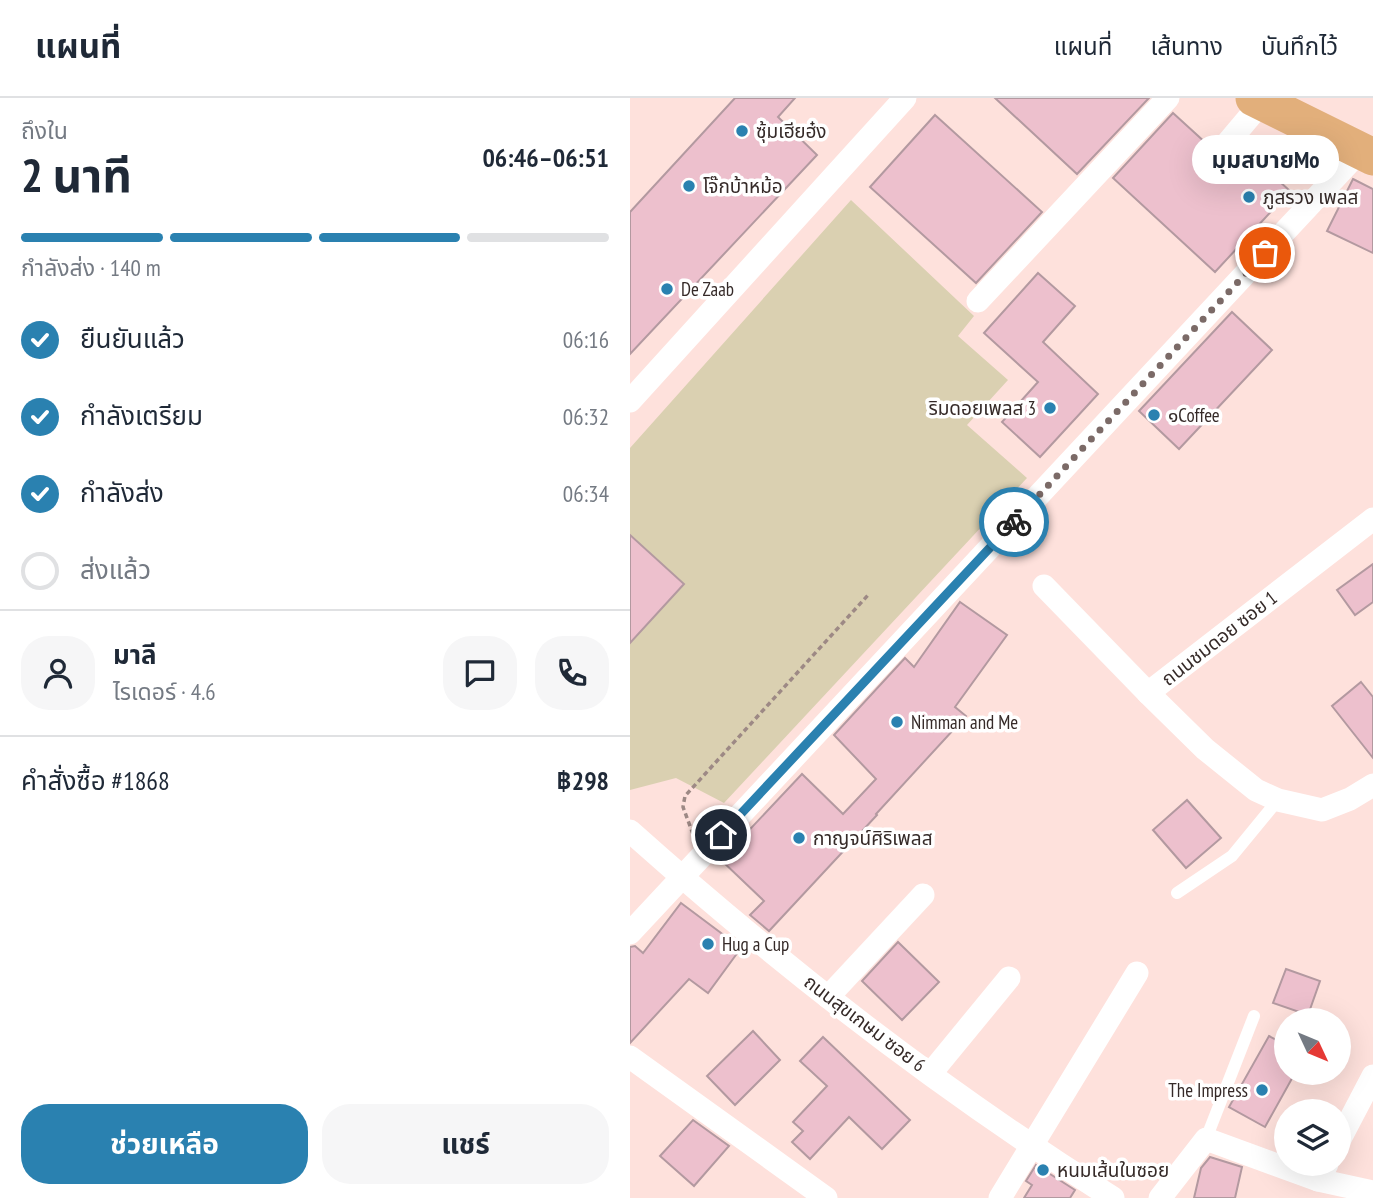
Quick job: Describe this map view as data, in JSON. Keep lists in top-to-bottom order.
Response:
{
  "streets": {
    "street": ["ถนนชมดอย ซอย 1", "ถนนสุขเกษม ซอย 6"]
  },
  "places": [
    "ซุ้มเฮียฮ๋ง",
    "โจ๊กบ้าหม้อ",
    "ภูสรวง เพลส",
    "มุมสบายMo",
    "De Zaab",
    "ริมดอยเพลส 3",
    "๑Coffee",
    "Nimman and Me",
    "กาญจน์ศิริเพลส",
    "Hug a Cup",
    "The Impress",
    "หนมเส้นในซอย"
  ],
  "north": "bottom right",
  "page": {
    "header": "แผนที่",
    "nav": ["แผนที่", "เส้นทาง", "บันทึกไว้"],
    "heading": ["2 นาที", "ถึงใน", "06:46–06:51"],
    "panel": [
      "มาลี",
      "ไรเดอร์ · 4.6",
      "คำสั่งซื้อ #1868",
      "฿298"
    ],
    "bubble": "มุมสบายMo",
    "bar": "กำลังส่ง · 140 m",
    "list": [
      ["ยืนยันแล้ว", "06:16"],
      ["กำลังเตรียม", "06:32"],
      ["กำลังส่ง", "06:34"],
      "ส่งแล้ว"
    ],
    "buttons": ["ช่วยเหลือ", "แชร์"]
  }
}
